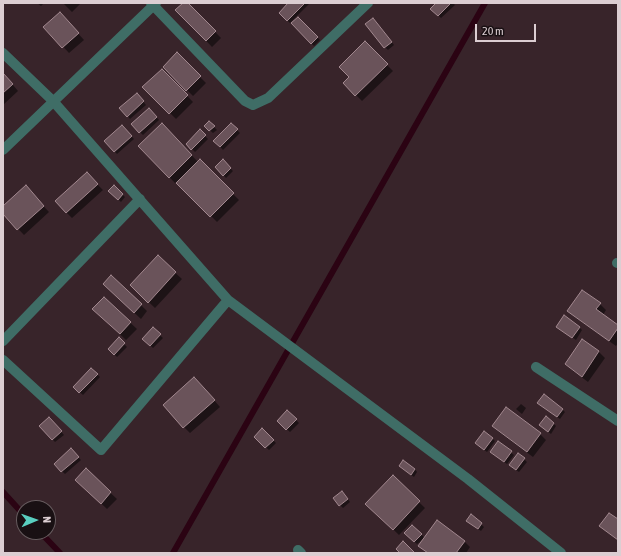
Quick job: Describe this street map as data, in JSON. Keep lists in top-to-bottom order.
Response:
{
  "scale_bar": "20 m",
  "north": "right"
}
